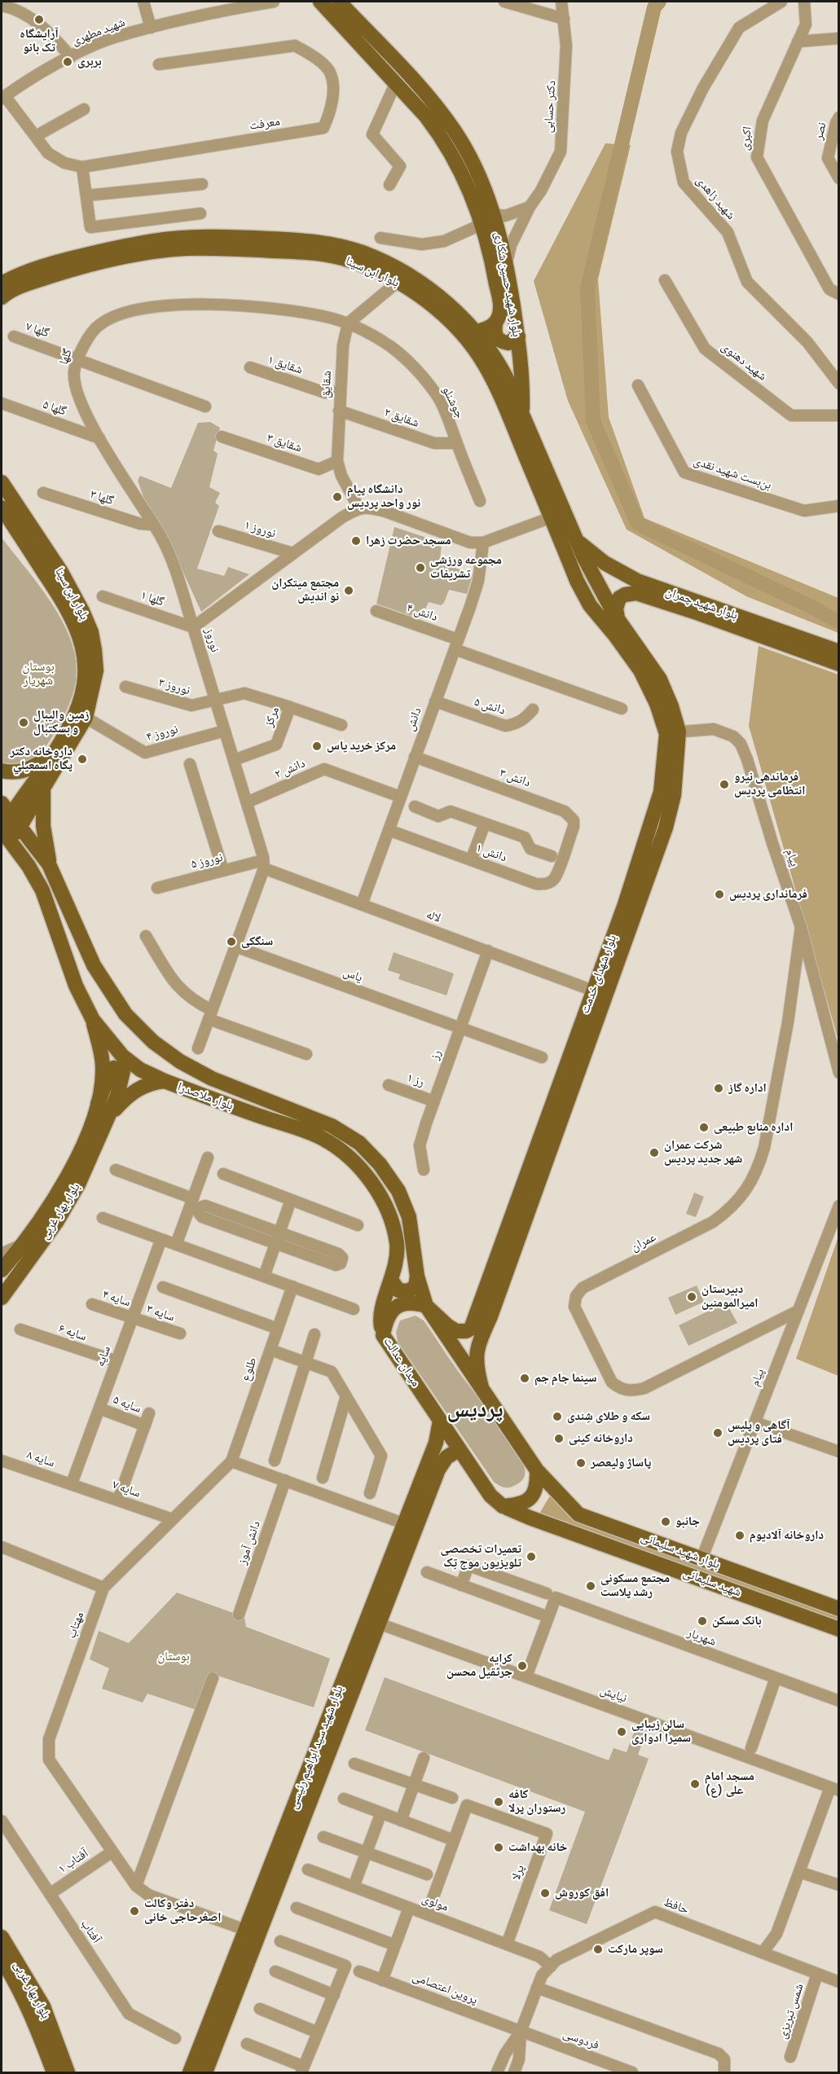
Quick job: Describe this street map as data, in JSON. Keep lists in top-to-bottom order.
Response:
{
  "streets": {
    "main road": [
      "بلوار ابن سینا",
      "بلوار شهید حسین شکاری",
      "بلوار شهید چمران",
      "بلوار شهدای خدمت",
      "بلوار ملاصدرا",
      "بلوار بهار غربی",
      "میدان عدالت",
      "بلوار شهید سلیمانی",
      "شهید سلیمانی",
      "بلوار شهید سید ابراهیم رئیسی"
    ],
    "street": [
      "شهید مطهری",
      "دکتر حسابی",
      "معرفت",
      "نصر",
      "اکبری",
      "شهید زاهدی",
      "گلها ۷",
      "گلها",
      "شهید دهنوی",
      "شقایق ۱",
      "شقایق",
      "جوشنلو",
      "گلها ۵",
      "شقایق ۲",
      "شقایق ۳",
      "بن‌بست شهید نقدی",
      "گلها ۳",
      "نوروز ۱",
      "گلها ۱",
      "دانش ۴",
      "نوروز",
      "نوروز ۳",
      "دانش ۵",
      "مرکز",
      "دانش",
      "نوروز ۴",
      "دانش ۲",
      "دانش ۳",
      "دانش ۱",
      "پیام",
      "نوروز ۵",
      "لاله",
      "یاس",
      "رز",
      "رز ۱",
      "عمران",
      "سایه ۴",
      "سایه ۳",
      "سایه ۶",
      "سایه",
      "طلوع",
      "سایه ۵",
      "سایه ۸",
      "سایه ۷",
      "دانش آموز",
      "مهتاب",
      "شهریار",
      "نیایش",
      "آفتاب ۱",
      "پرلا",
      "مولوی",
      "حافظ",
      "آفتاب",
      "پروین اعتصامی",
      "شمس تبریزی",
      "فردوسی"
    ]
  },
  "crossings": [
    ["شهید مطهری", "معرفت"],
    ["دکتر حسابی", "بلوار شهید حسین شکاری"],
    ["بلوار ابن سینا", "بلوار شهید حسین شکاری"],
    ["بلوار ابن سینا", "بلوار شهید چمران"],
    ["بلوار ابن سینا", "نوروز ۴"],
    ["بلوار ابن سینا", "بلوار شهدای خدمت"],
    ["بلوار ابن سینا", "بلوار ملاصدرا"],
    ["گلها ۷", "گلها"],
    ["گلها", "شقایق"],
    ["گلها", "جوشنلو"],
    ["گلها", "گلها ۵"],
    ["گلها", "گلها ۳"],
    ["گلها", "گلها ۱"],
    ["گلها", "نوروز"],
    ["شقایق ۱", "شقایق"],
    ["شقایق", "جوشنلو"],
    ["شقایق", "شقایق ۲"],
    ["شقایق", "شقایق ۳"],
    ["شقایق", "نوروز"],
    ["جوشنلو", "شقایق ۲"],
    ["نوروز ۱", "نوروز"],
    ["گلها ۱", "نوروز"],
    ["بلوار شهید چمران", "بلوار شهدای خدمت"],
    ["دانش ۴", "دانش"],
    ["نوروز", "نوروز ۳"],
    ["نوروز", "مرکز"],
    ["نوروز", "نوروز ۴"],
    ["نوروز", "دانش ۲"],
    ["نوروز", "نوروز ۵"],
    ["نوروز", "لاله"],
    ["نوروز ۳", "مرکز"],
    ["دانش ۵", "دانش"],
    ["دانش", "دانش ۲"],
    ["دانش", "دانش ۳"],
    ["دانش", "دانش ۱"],
    ["دانش", "لاله"],
    ["دانش ۳", "دانش ۱"],
    ["پیام", "بلوار شهدای خدمت"],
    ["پیام", "عمران"],
    ["پیام", "بلوار شهید سلیمانی"],
    ["نوروز ۵", "لاله"],
    ["لاله", "بلوار شهدای خدمت"],
    ["لاله", "رز"],
    ["بلوار شهدای خدمت", "بلوار ملاصدرا"],
    ["بلوار شهدای خدمت", "میدان عدالت"],
    ["یاس", "رز"],
    ["رز", "رز ۱"],
    ["بلوار ملاصدرا", "میدان عدالت"],
    ["سایه ۴", "سایه ۳"],
    ["سایه ۴", "سایه"],
    ["سایه ۳", "سایه"],
    ["سایه ۶", "سایه"],
    ["سایه", "سایه ۵"],
    ["سایه", "سایه ۸"],
    ["سایه", "سایه ۷"],
    ["میدان عدالت", "شهید سلیمانی"],
    ["میدان عدالت", "بلوار شهید سید ابراهیم رئیسی"],
    ["طلوع", "مهتاب"],
    ["سایه ۸", "سایه ۷"],
    ["سایه ۷", "مهتاب"],
    ["مهتاب", "بلوار شهید سید ابراهیم رئیسی"],
    ["مهتاب", "آفتاب ۱"],
    ["نیایش", "بلوار شهید سید ابراهیم رئیسی"],
    ["آفتاب ۱", "آفتاب"],
    ["پرلا", "مولوی"],
    ["مولوی", "حافظ"],
    ["حافظ", "پروین اعتصامی"],
    ["حافظ", "شمس تبریزی"],
    ["حافظ", "فردوسی"],
    ["پروین اعتصامی", "فردوسی"]
  ],
  "districts": ["پردیس"],
  "parks": ["بوستان شهریار", "بوستان"],
  "places": [
    "آرایشگاه تک بانو",
    "بربری",
    "دانشگاه پیام نور واحد پردیس",
    "مسجد حضرت زهرا",
    "مجموعه ورزشی تشریفات",
    "مجتمع میتکران نو اندیش",
    "زمین والیبال و بسکتبال",
    "مرکز خرید یاس",
    "داروخانه دكتر پگاه اسمعيلي",
    "فرماندهی نیرو انتظامی پردیس",
    "فرمانداری پردیس",
    "سنگکی",
    "اداره گاز",
    "اداره منابع طبیعی",
    "شرکت عمران شهر جدید پردیس",
    "دبیرستان امیرالمومنین",
    "سینما جام جم",
    "سکه و طلای شِندی",
    "آگاهی و پلیس فتای پردیس",
    "داروخانه کینی",
    "پاساژ ولیعصر",
    "جانبو",
    "داروخانه آلادیوم",
    "تعمیرات تخصصی تلویزیون موج تِک",
    "مجتمع مسکونی رشد پلاست",
    "بانک مسکن",
    "کرایه جرثقیل محسن",
    "سالن زیبایی سمیرا ادواری",
    "مسجد امام علی (ع)",
    "کافه رستوران پرلا",
    "خانه بهداشت",
    "افق کوروش",
    "دفتر وکالت اصغرحاجی خانی",
    "سوپر مارکت"
  ]
}
